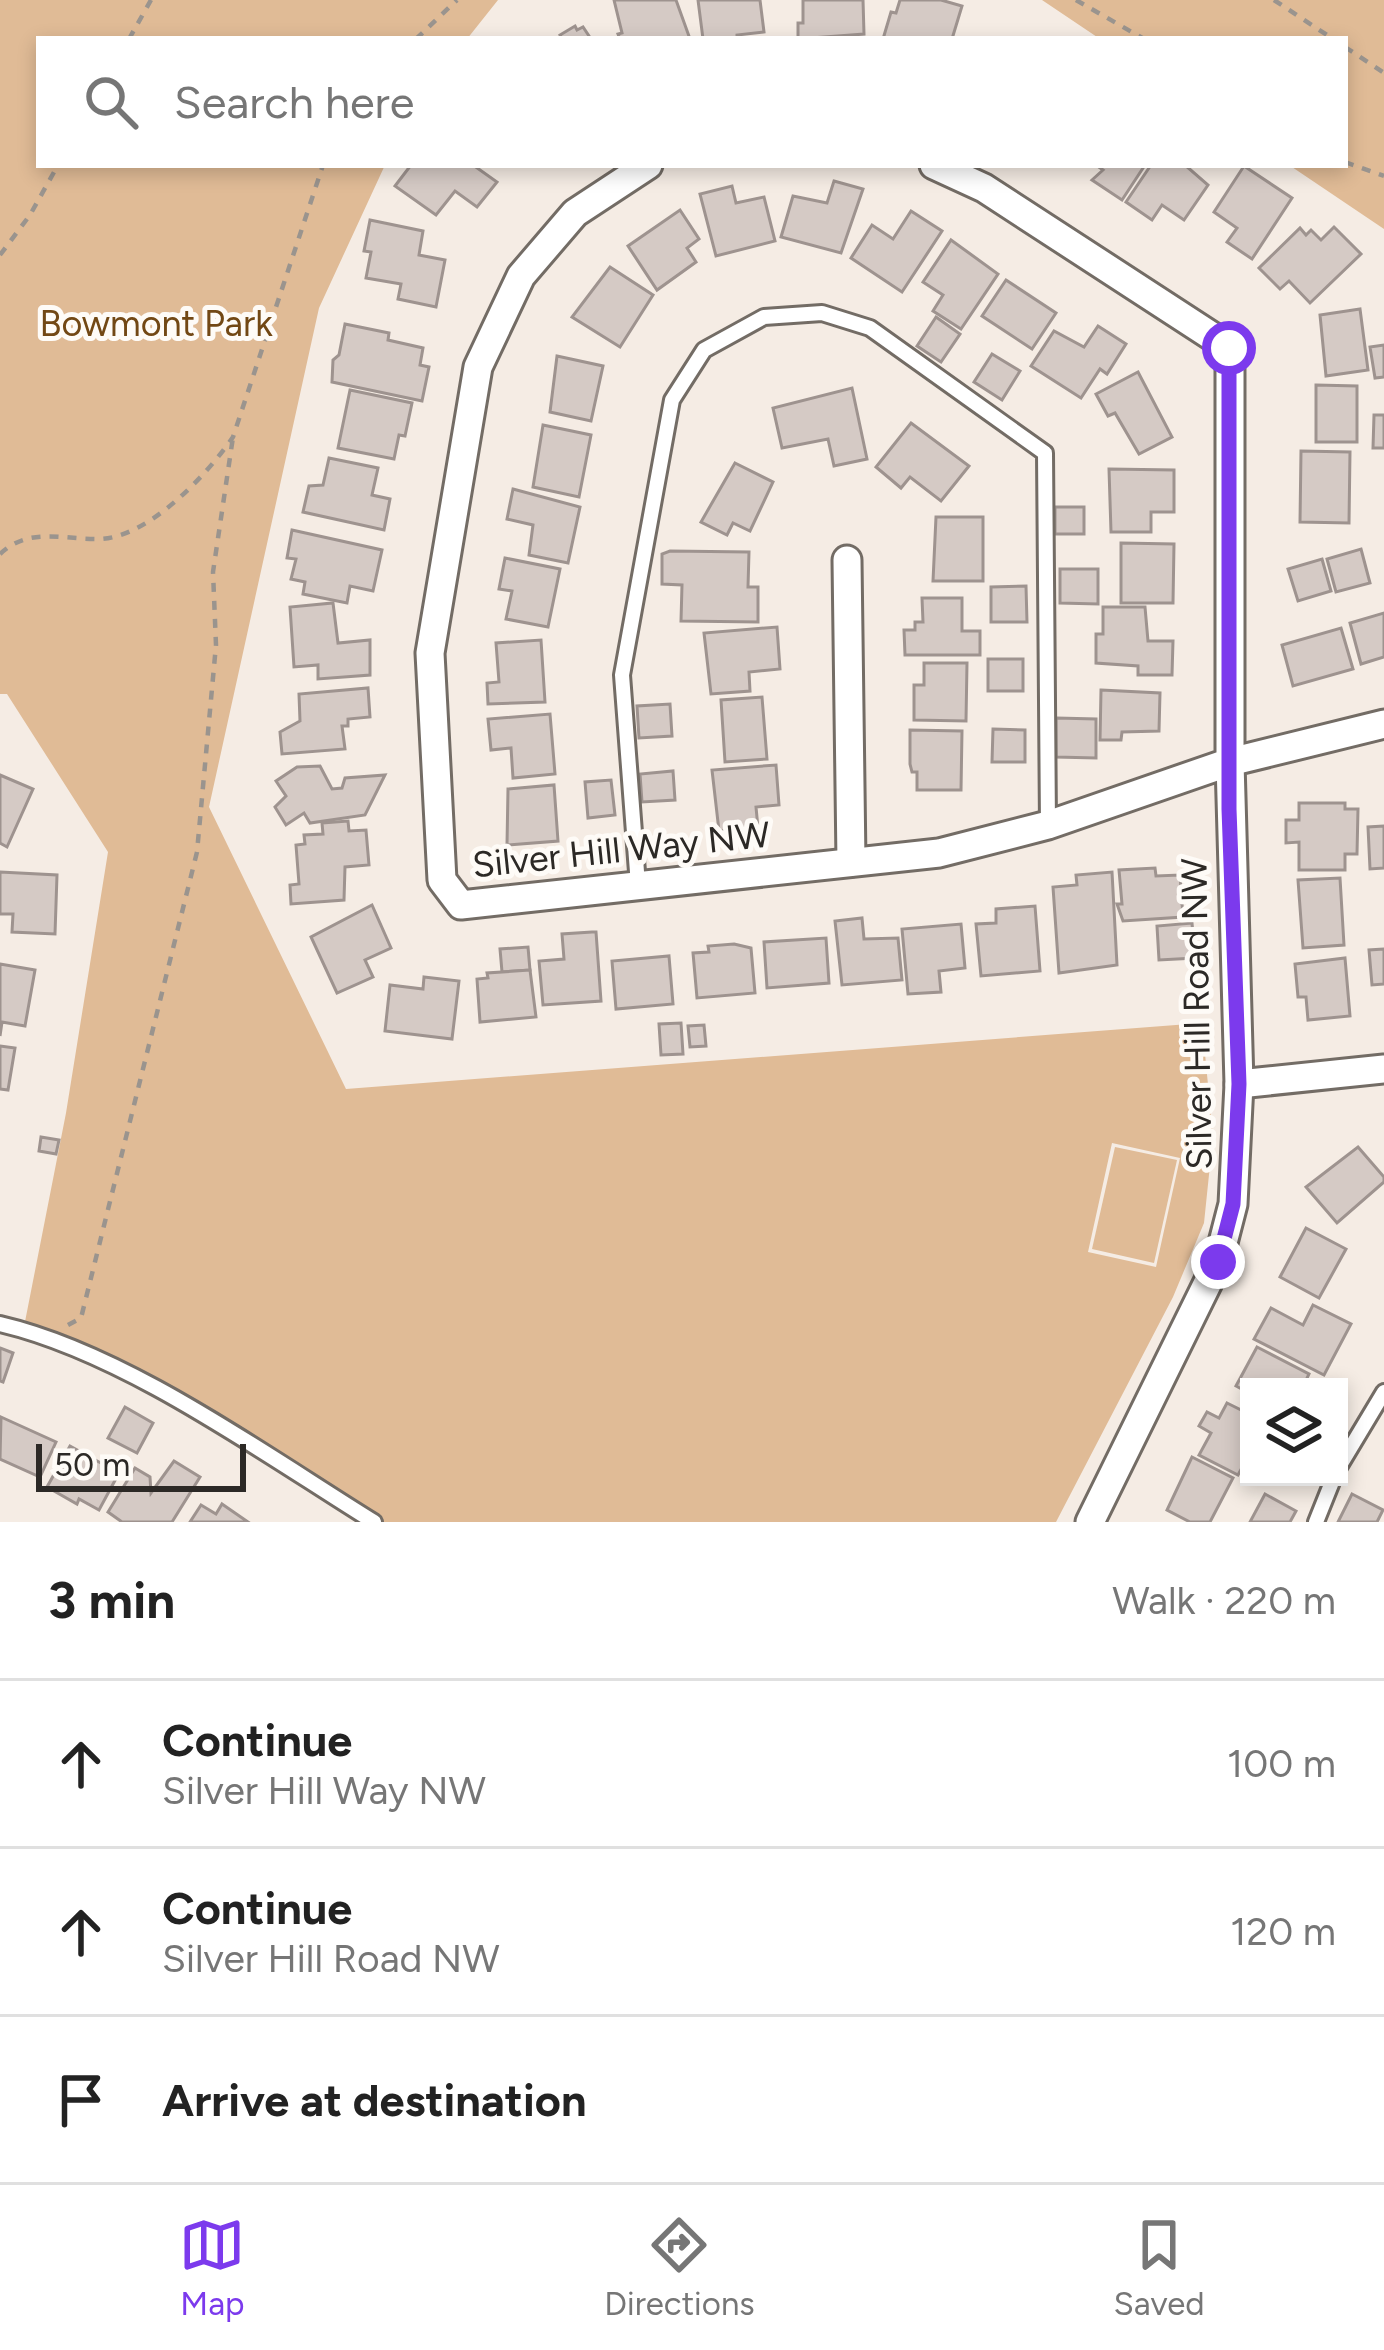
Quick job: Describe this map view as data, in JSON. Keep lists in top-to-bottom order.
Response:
{
  "streets": {
    "street": ["Silver Hill Way NW", "Silver Hill Road NW"]
  },
  "crossings": [
    ["Silver Hill Way NW", "Silver Hill Road NW"]
  ],
  "parks": ["Bowmont Park"],
  "scale_bar": "50 m",
  "page": {
    "search": "Search here",
    "scale": "50 m",
    "heading": ["3 min", "Walk · 220 m"],
    "list": [
      ["Continue", "Silver Hill Way NW", "100 m"],
      ["Continue", "Silver Hill Road NW", "120 m"],
      "Arrive at destination"
    ],
    "nav": ["Map", "Directions", "Saved"]
  }
}
